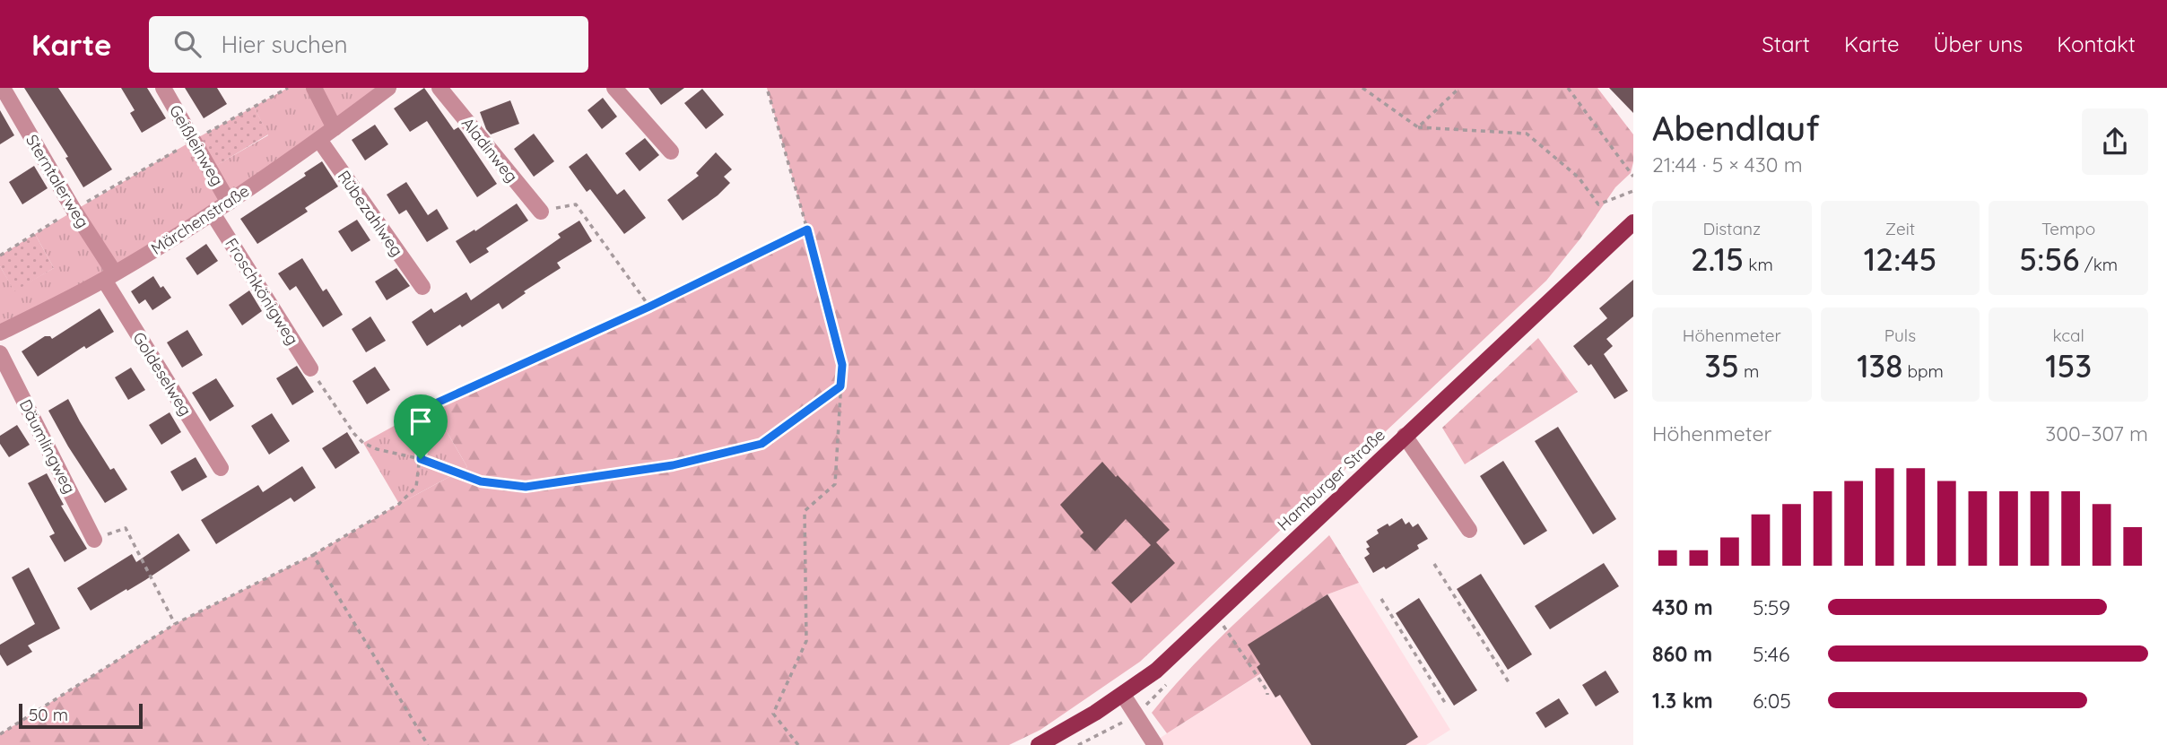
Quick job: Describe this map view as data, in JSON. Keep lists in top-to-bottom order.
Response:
{
  "streets": {
    "main road": ["Hamburger Straße"],
    "street": [
      "Geißleinweg",
      "Aladinweg",
      "Sterntalerweg",
      "Rübezahlweg",
      "Märchenstraße",
      "Froschkönigweg",
      "Goldeselweg",
      "Däumlingweg"
    ]
  },
  "crossings": [
    ["Geißleinweg", "Märchenstraße"],
    ["Sterntalerweg", "Märchenstraße"],
    ["Sterntalerweg", "Goldeselweg"],
    ["Rübezahlweg", "Märchenstraße"],
    ["Märchenstraße", "Froschkönigweg"],
    ["Märchenstraße", "Goldeselweg"]
  ],
  "scale_bar": "50 m",
  "page": {
    "header": "Karte",
    "search": "Hier suchen",
    "nav": [
      "Start",
      "Karte",
      "Über uns",
      "Kontakt"
    ],
    "heading": ["Abendlauf", "21:44 · 5 × 430 m"],
    "stats": [
      ["Distanz", "2.15 km"],
      ["Zeit", "12:45"],
      ["Tempo", "5:56 /km"],
      ["Höhenmeter", "35 m"],
      ["Puls", "138 bpm"],
      ["kcal", "153"]
    ],
    "chart": ["Höhenmeter", "300–307 m"],
    "list": [
      {
        "name": "430 m",
        "note": "5:59"
      },
      {
        "name": "860 m",
        "note": "5:46"
      },
      {
        "name": "1.3 km",
        "note": "6:05"
      }
    ],
    "scale": "50 m"
  }
}
